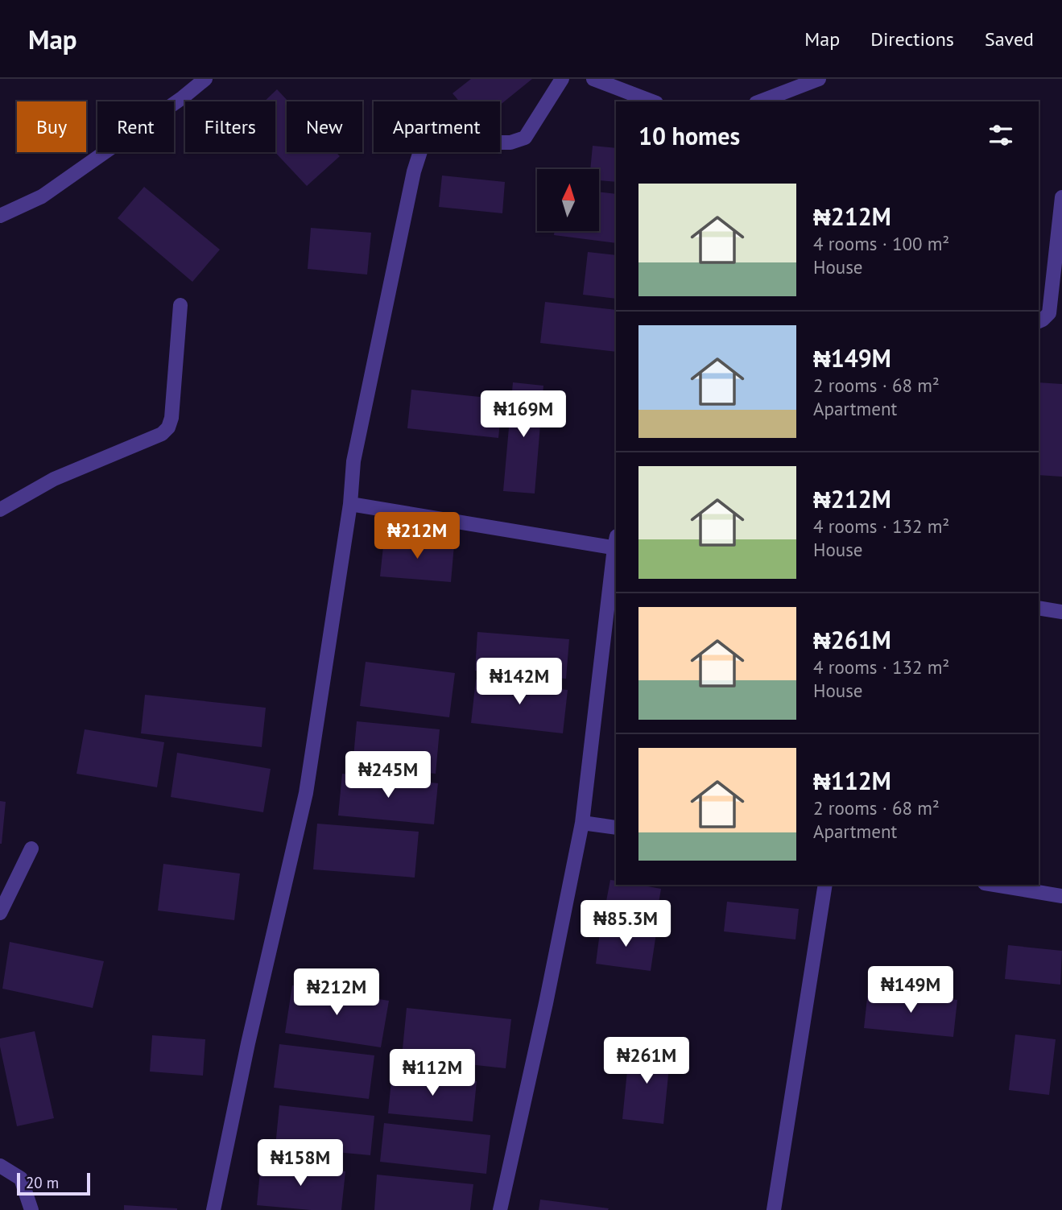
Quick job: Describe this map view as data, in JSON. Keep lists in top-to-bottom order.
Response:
{
  "scale_bar": "20 m",
  "north": "top",
  "page": {
    "header": "Map",
    "nav": ["Map", "Directions", "Saved"],
    "chip": [
      "Buy",
      "Rent",
      "Filters",
      "New",
      "Apartment"
    ],
    "heading": "10 homes",
    "list": [
      {
        "name": "₦212M",
        "note": "4 rooms · 100 m² · House"
      },
      {
        "name": "₦149M",
        "note": "2 rooms · 68 m² · Apartment"
      },
      {
        "name": "₦212M",
        "note": "4 rooms · 132 m² · House"
      },
      {
        "name": "₦261M",
        "note": "4 rooms · 132 m² · House"
      },
      {
        "name": "₦112M",
        "note": "2 rooms · 68 m² · Apartment"
      }
    ],
    "price": [
      "₦169M",
      "₦212M",
      "₦142M",
      "₦245M",
      "₦85.3M",
      "₦149M",
      "₦212M",
      "₦261M",
      "₦112M",
      "₦158M"
    ],
    "scale": "20 m"
  }
}
